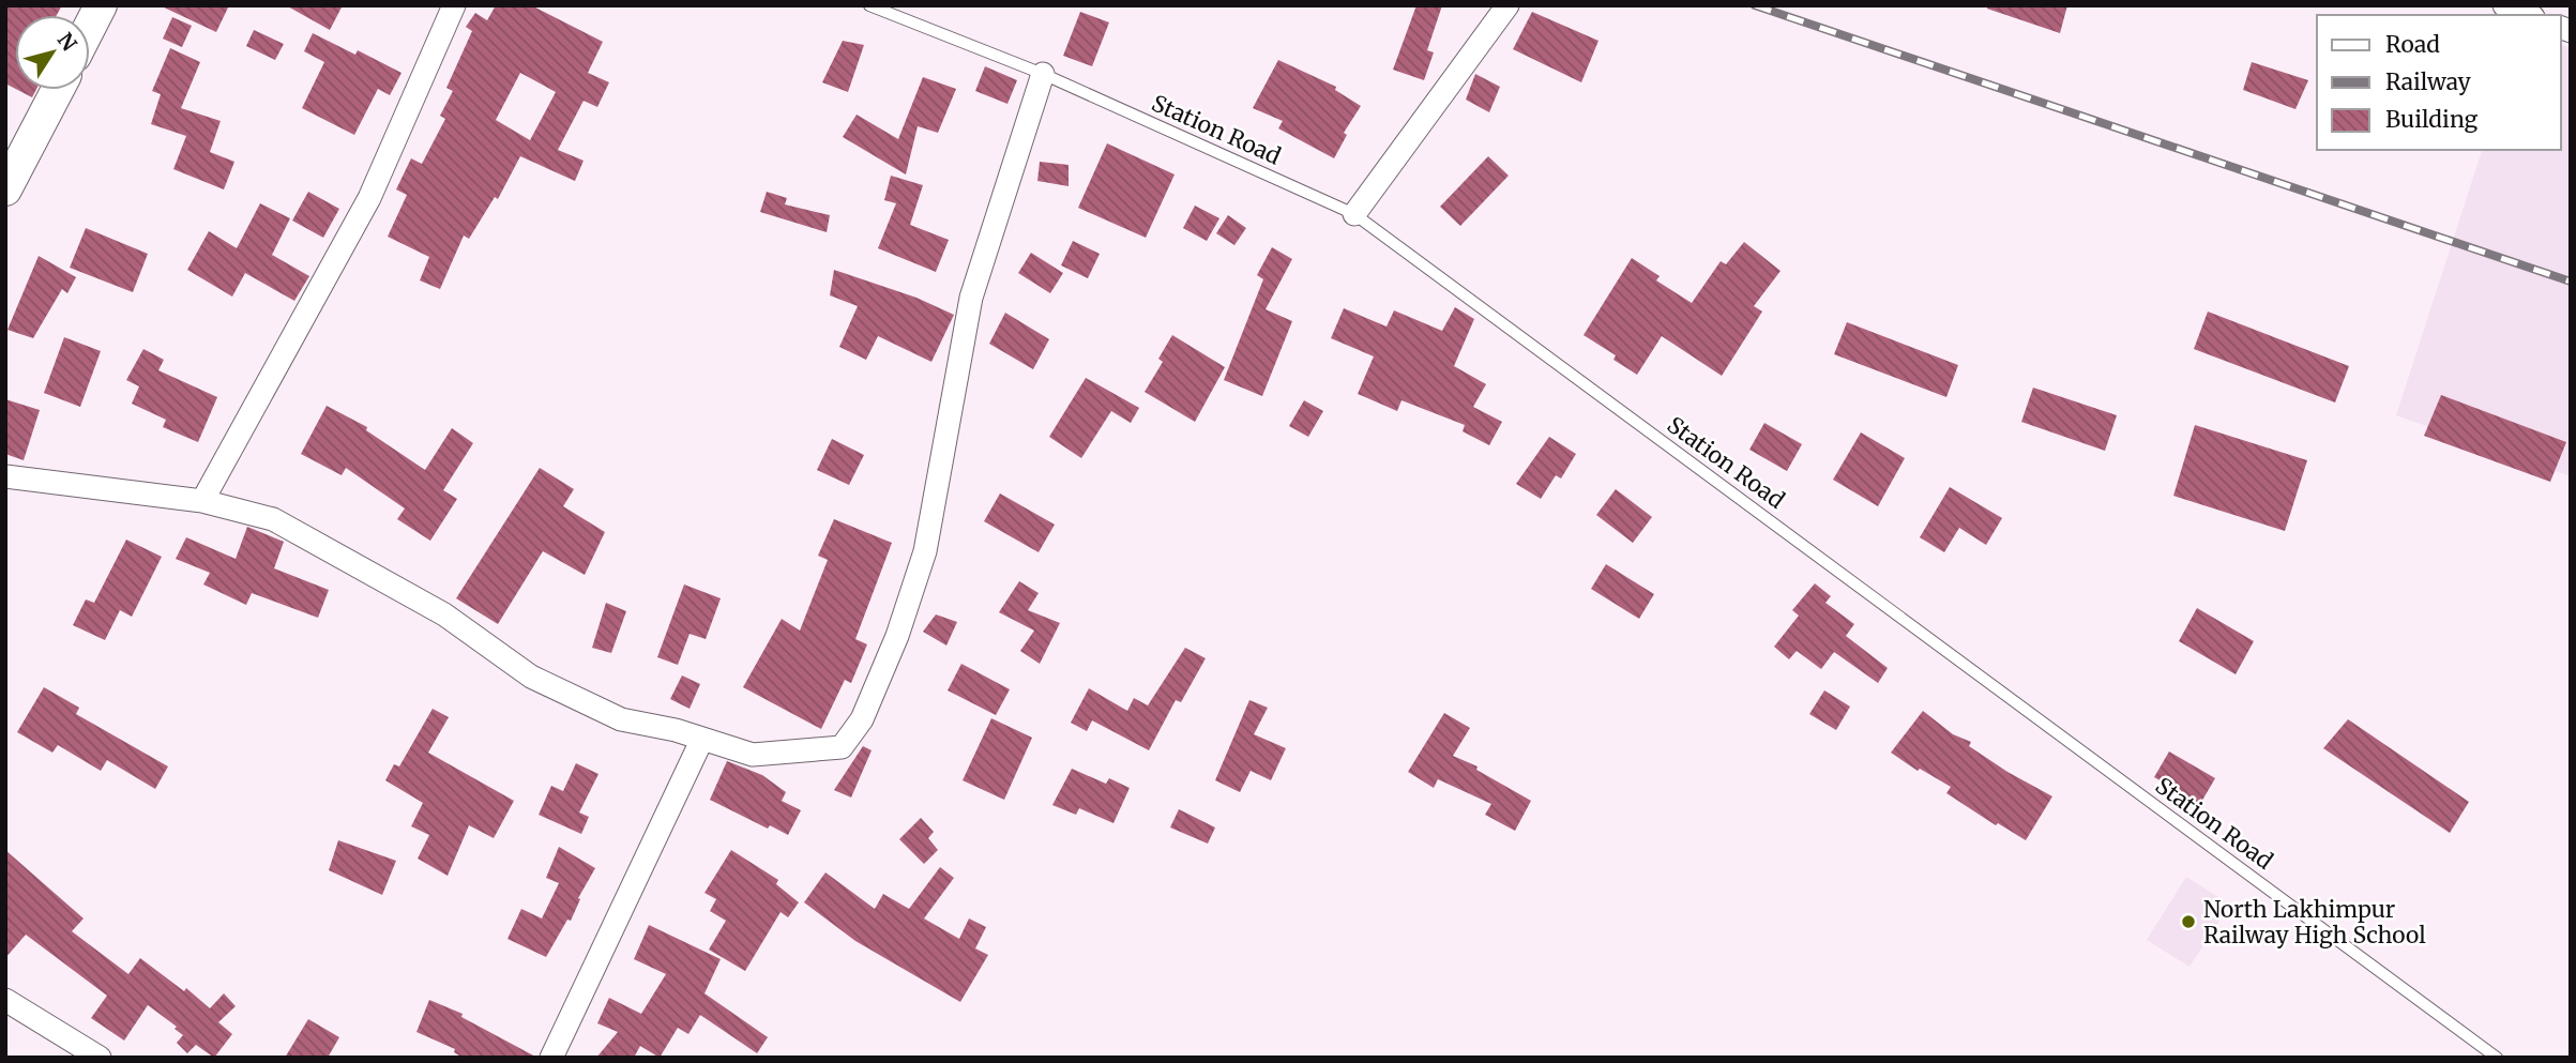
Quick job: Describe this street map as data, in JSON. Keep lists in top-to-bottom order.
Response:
{
  "streets": {
    "lane": ["Station Road"]
  },
  "places": ["North Lakhimpur Railway High School"],
  "legend": ["Road", "Railway", "Building"],
  "north": "top right"
}
